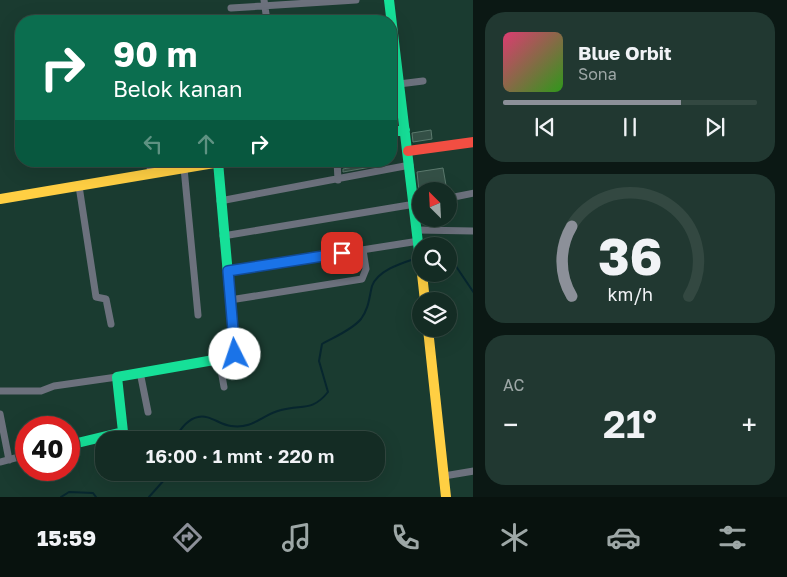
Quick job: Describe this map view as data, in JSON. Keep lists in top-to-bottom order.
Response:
{
  "north": "top left",
  "page": {
    "turn": ["90 m", "Belok kanan"],
    "song": ["Blue Orbit", "Sona"],
    "tile": "AC",
    "heat": ["−", "21°", "+"],
    "limit": "40",
    "trip": "16:00 · 1 mnt · 220 m",
    "tabs": "15:59",
    "gauge": ["36", "km/h"]
  }
}
